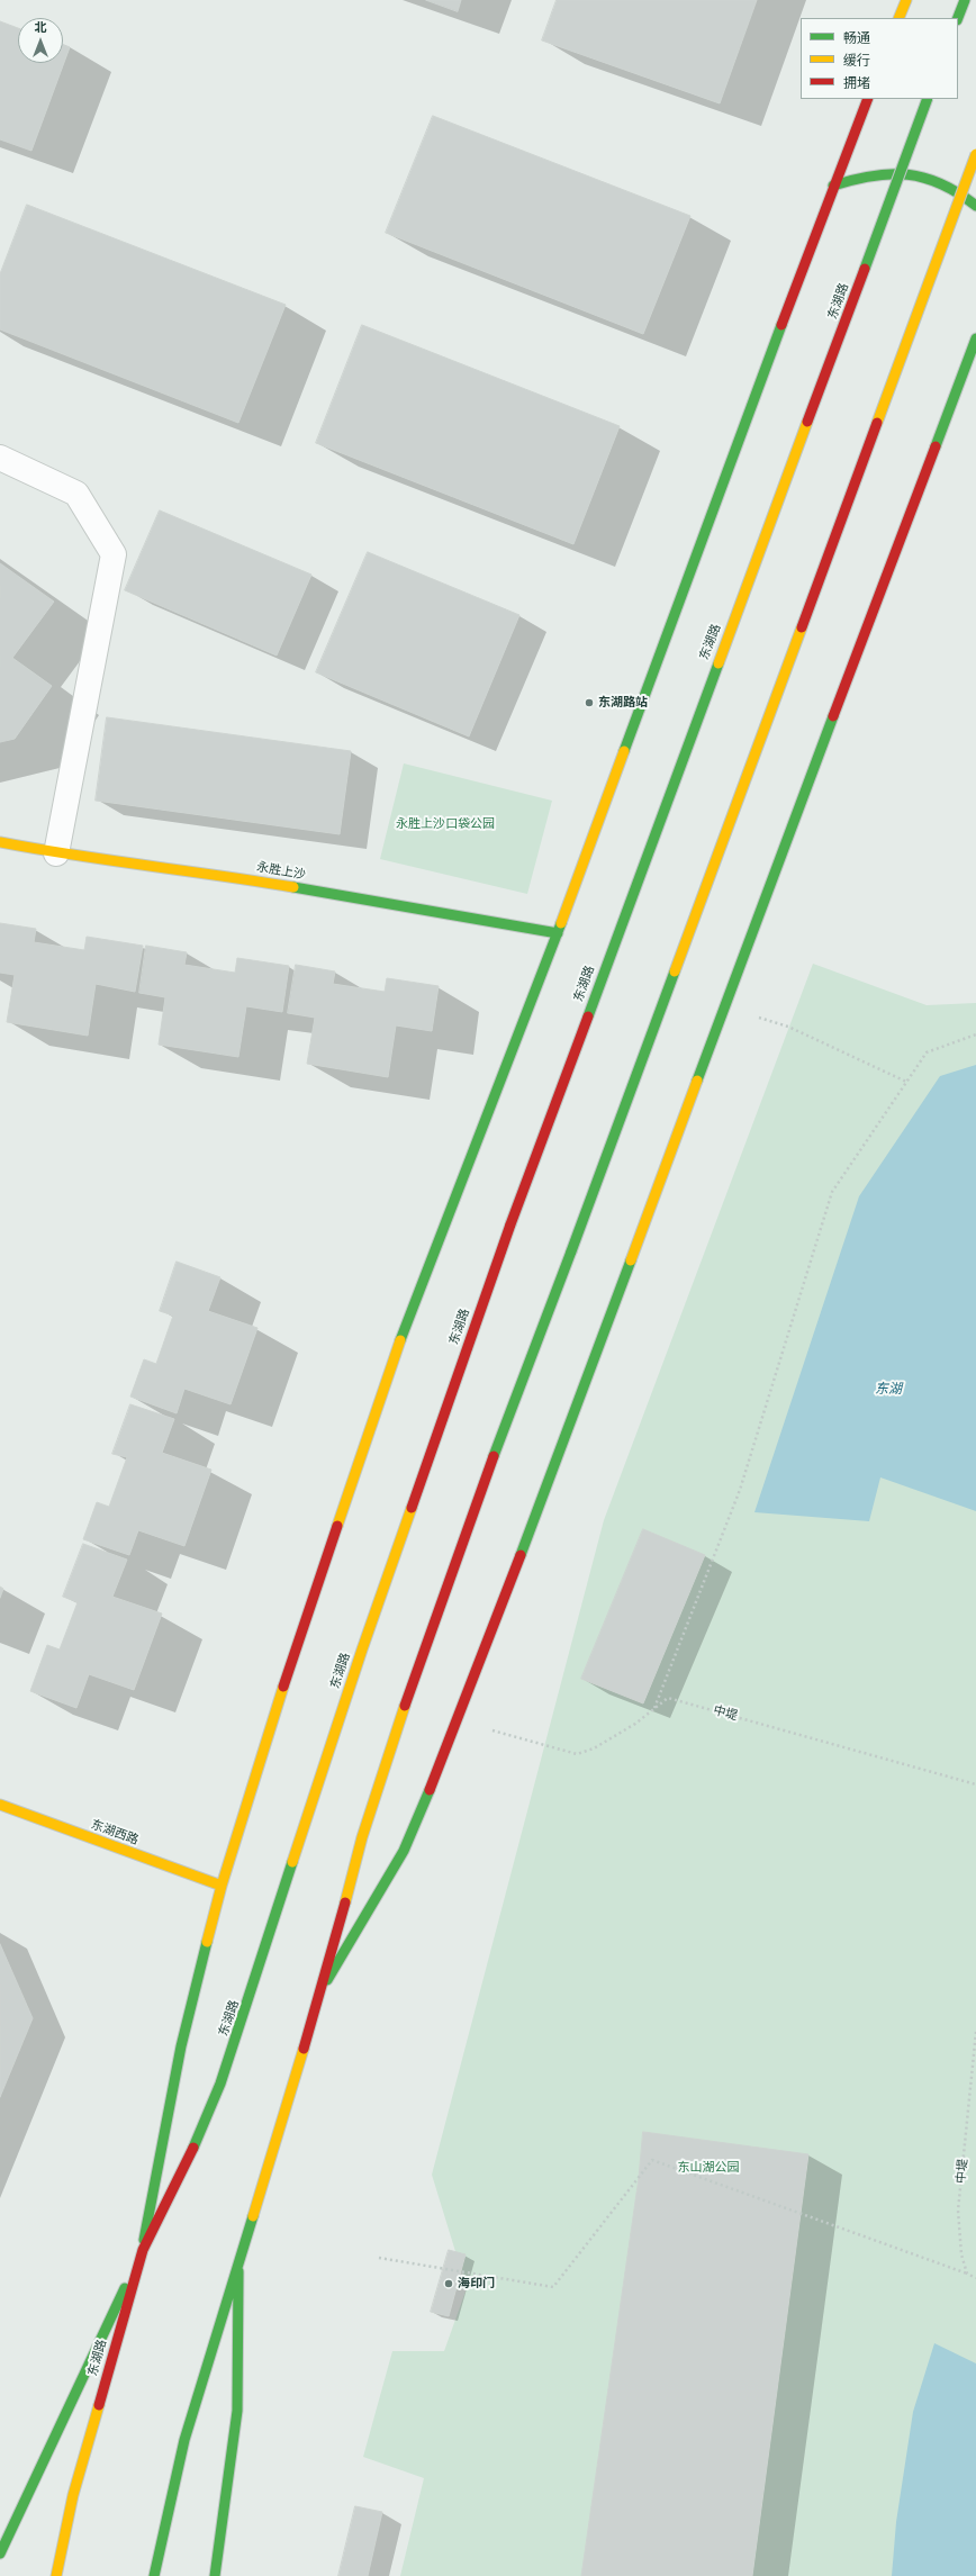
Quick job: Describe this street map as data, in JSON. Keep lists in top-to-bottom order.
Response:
{
  "streets": {
    "main road": ["东湖路", "永胜上沙", "东湖西路"],
    "path": ["中堤"]
  },
  "water": ["东湖"],
  "parks": ["永胜上沙口袋公园", "东山湖公园"],
  "places": ["东湖路站", "海印门"],
  "legend": ["畅通", "缓行", "拥堵"],
  "north": "top"
}
